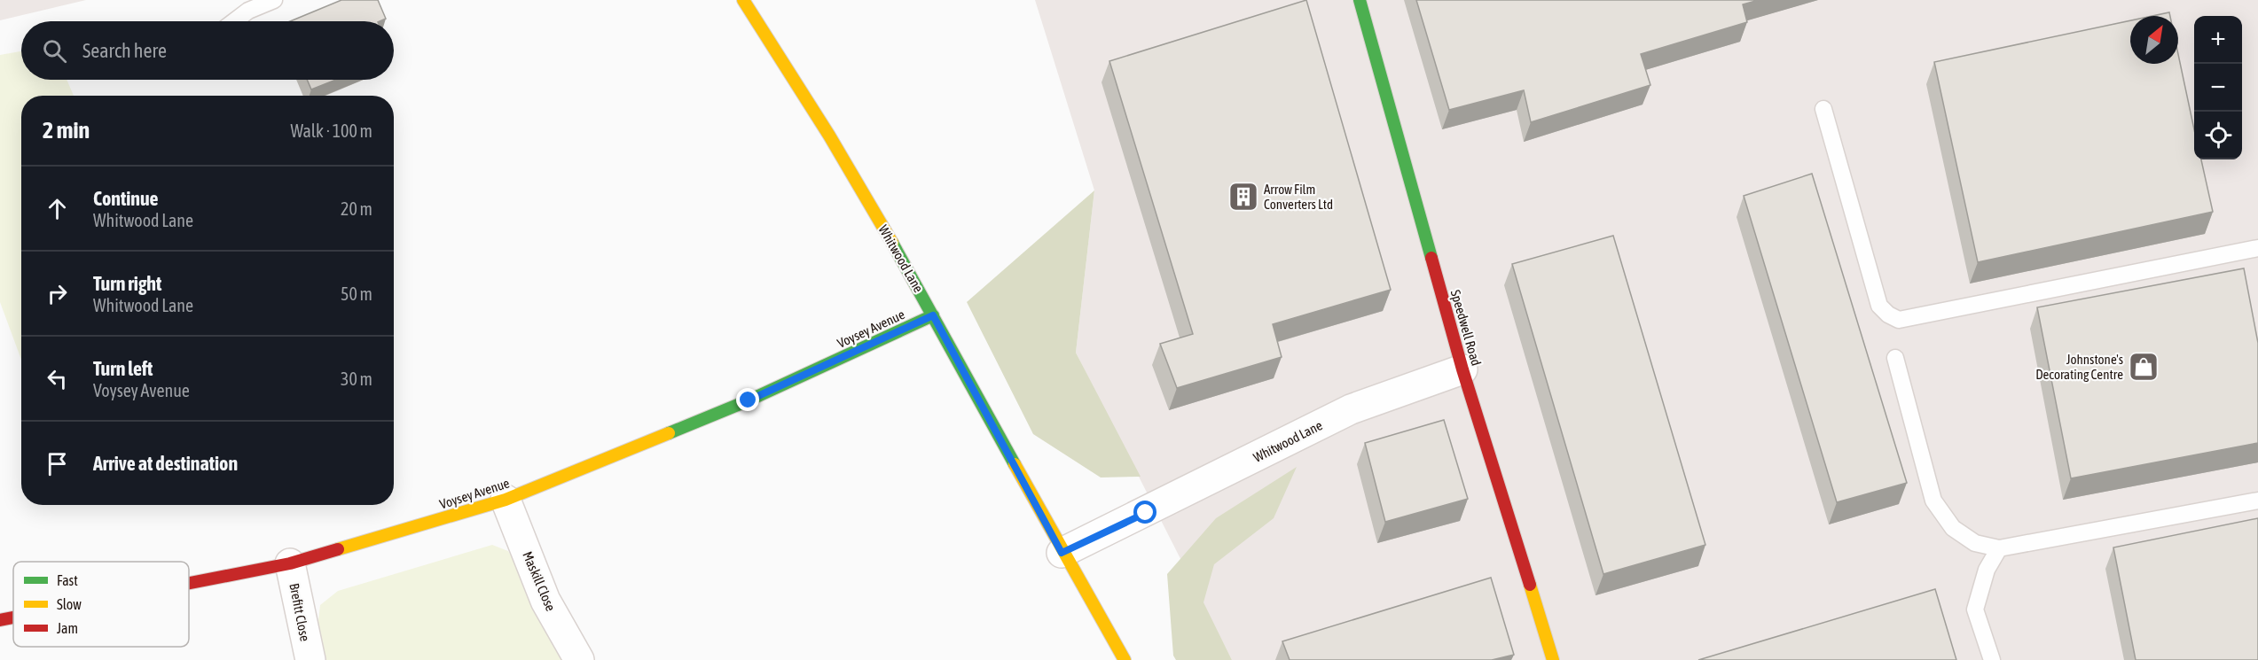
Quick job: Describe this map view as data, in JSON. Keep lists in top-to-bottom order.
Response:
{
  "streets": {
    "street": [
      "Whitwood Lane",
      "Speedwell Road",
      "Voysey Avenue",
      "Maskill Close",
      "Brefitt Close"
    ]
  },
  "crossings": [
    ["Whitwood Lane", "Speedwell Road"],
    ["Whitwood Lane", "Voysey Avenue"],
    ["Voysey Avenue", "Maskill Close"],
    ["Voysey Avenue", "Brefitt Close"]
  ],
  "places": {
    "building": ["Arrow Film Converters Ltd"],
    "shop": ["Johnstone's Decorating Centre"]
  },
  "legend": ["Fast", "Slow", "Jam"],
  "north": "top right",
  "page": {
    "map_buttons": ["+", "−"],
    "search": "Search here",
    "heading": ["2 min", "Walk · 100 m"],
    "list": [
      ["Continue", "Whitwood Lane", "20 m"],
      ["Turn right", "Whitwood Lane", "50 m"],
      ["Turn left", "Voysey Avenue", "30 m"],
      "Arrive at destination"
    ]
  }
}
